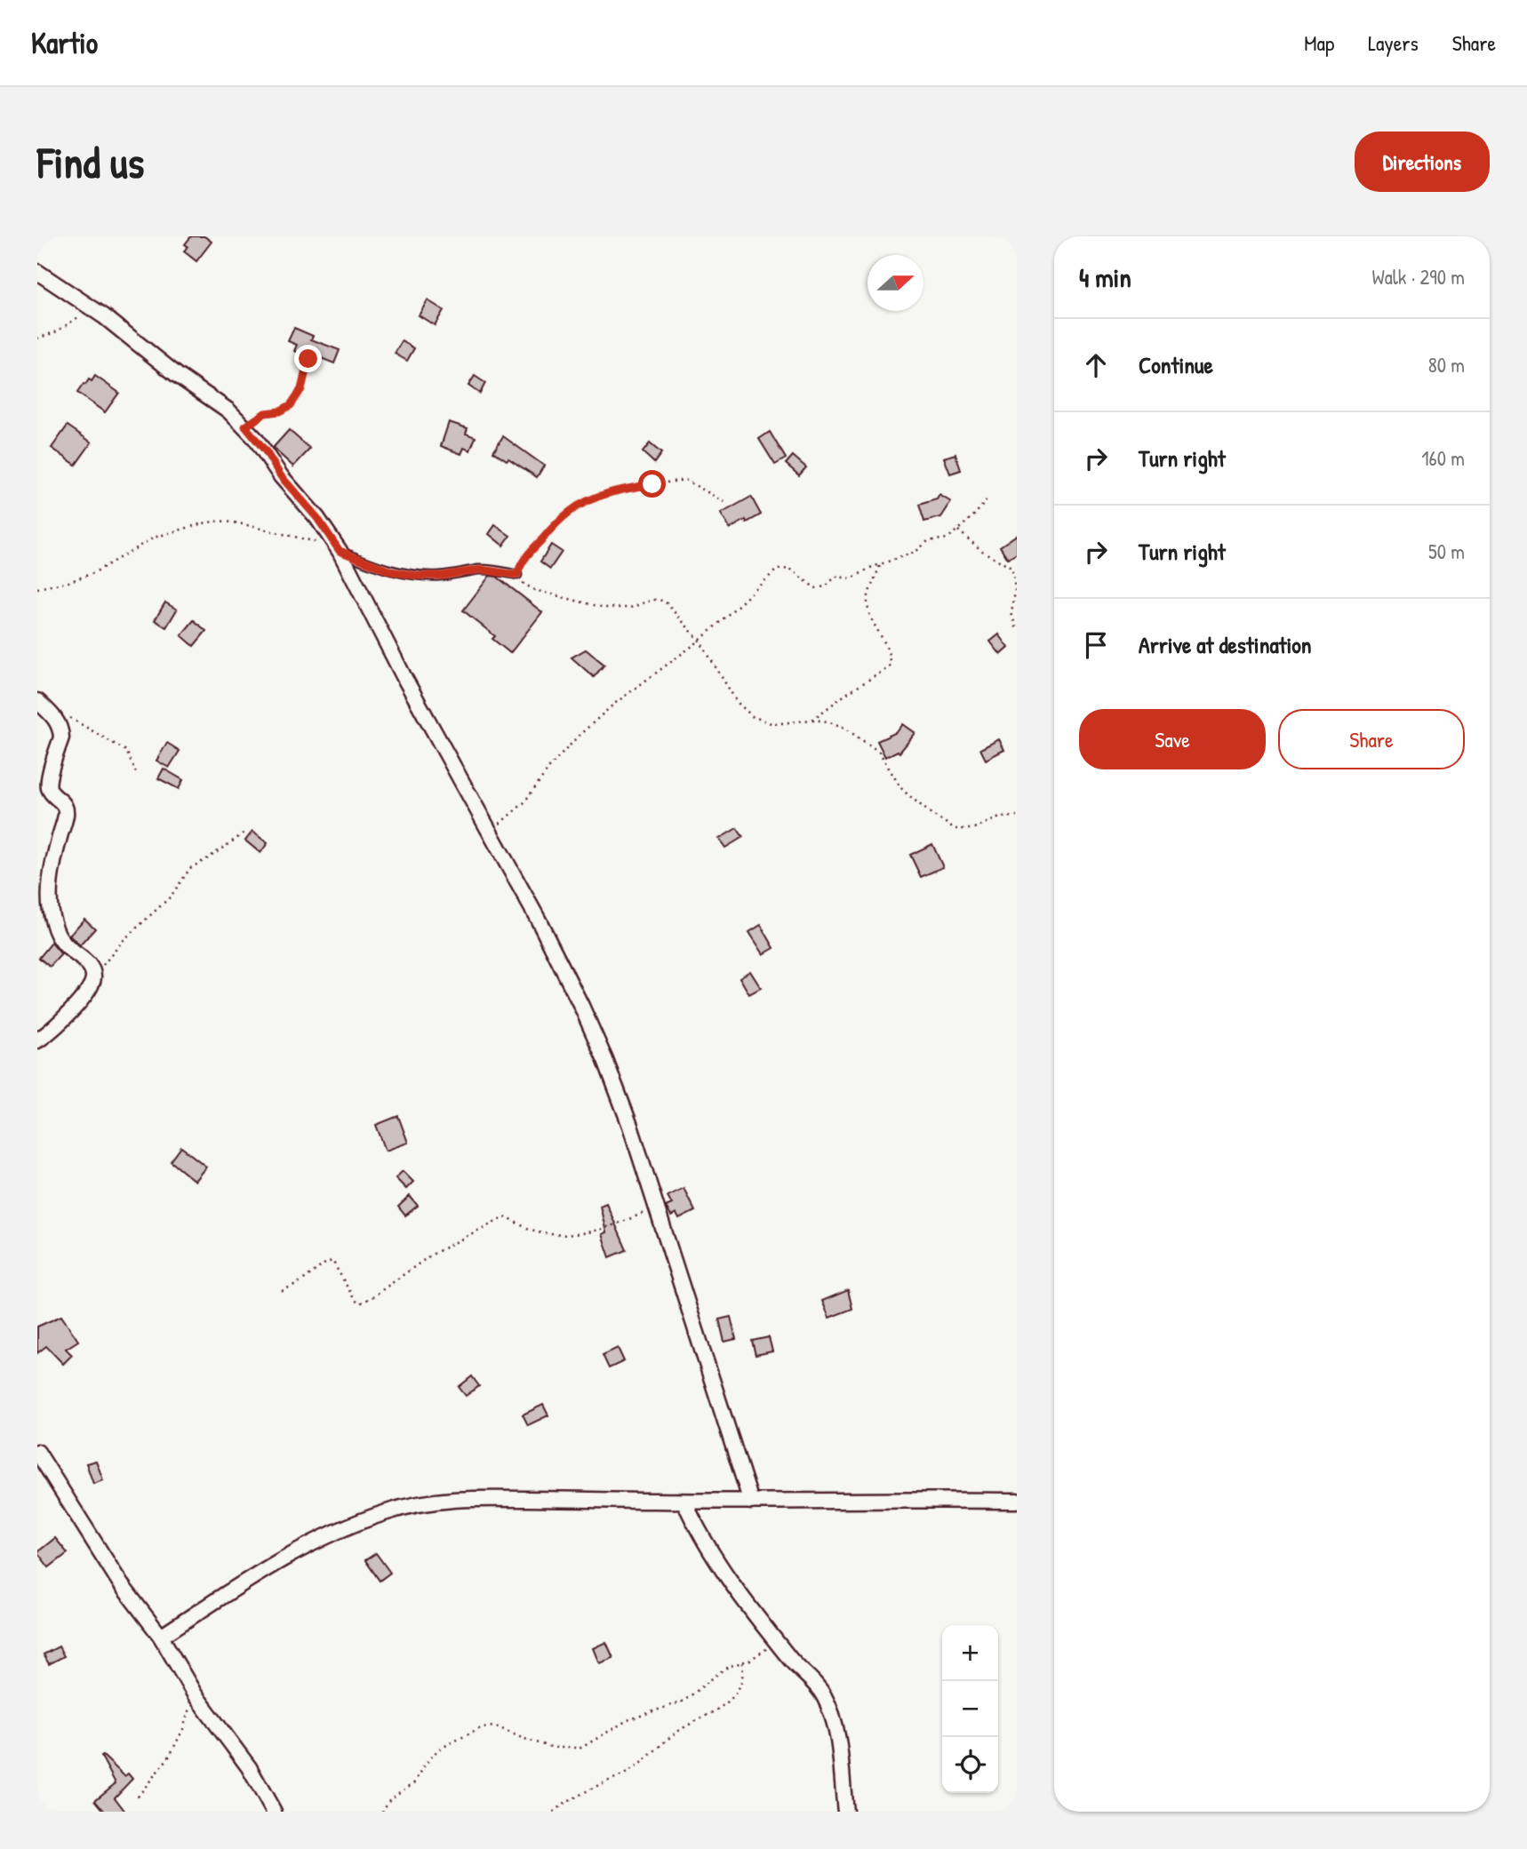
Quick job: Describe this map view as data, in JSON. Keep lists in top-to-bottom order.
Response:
{
  "north": "right",
  "page": {
    "header": "Kartio",
    "nav": ["Map", "Layers", "Share"],
    "buttons": [
      "Directions",
      ["Save", "Share"]
    ],
    "title": "Find us",
    "heading": ["4 min", "Walk · 290 m"],
    "list": [
      ["Continue", "80 m"],
      ["Turn right", "160 m"],
      ["Turn right", "50 m"],
      "Arrive at destination"
    ],
    "map_buttons": ["+", "−"]
  }
}
